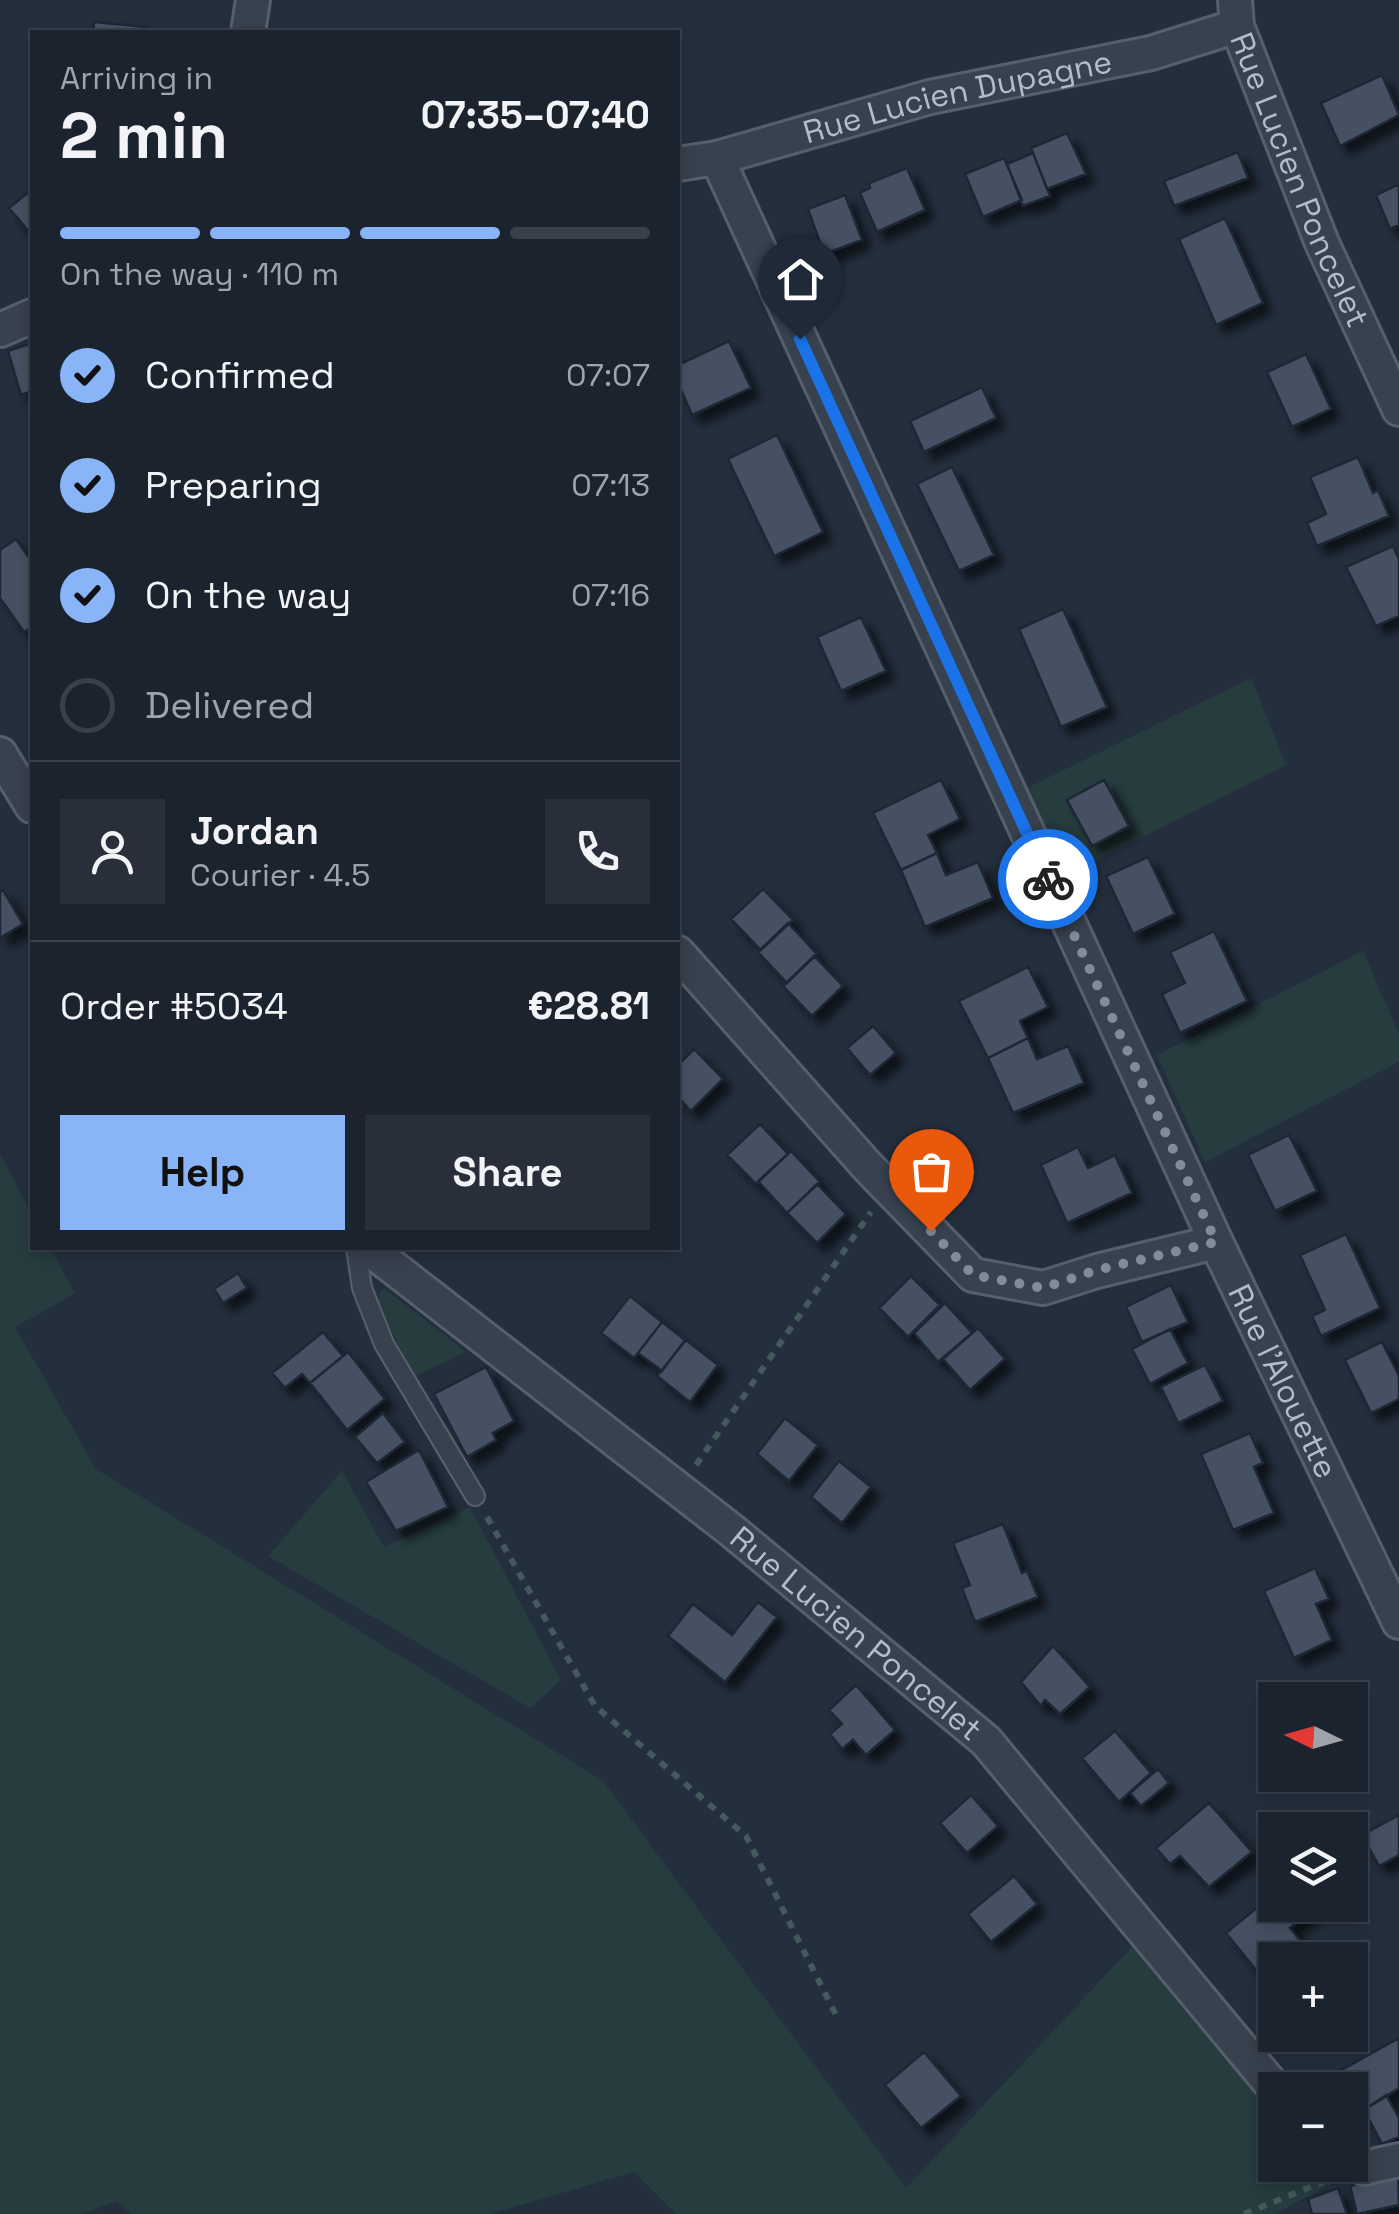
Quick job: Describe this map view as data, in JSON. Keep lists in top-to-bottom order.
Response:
{
  "streets": {
    "street": ["Rue Lucien Dupagne", "Rue Lucien Poncelet", "Rue l'Alouette"]
  },
  "crossings": [
    ["Rue Lucien Dupagne", "Rue Lucien Poncelet"],
    ["Rue Lucien Dupagne", "Rue l'Alouette"]
  ],
  "north": "left",
  "page": {
    "heading": ["2 min", "Arriving in", "07:35–07:40"],
    "panel": [
      "Jordan",
      "Courier · 4.5",
      "Order #5034",
      "€28.81"
    ],
    "bar": "On the way · 110 m",
    "list": [
      ["Confirmed", "07:07"],
      ["Preparing", "07:13"],
      ["On the way", "07:16"],
      "Delivered"
    ],
    "buttons": ["Help", "Share"],
    "map_buttons": ["+", "−"]
  }
}
